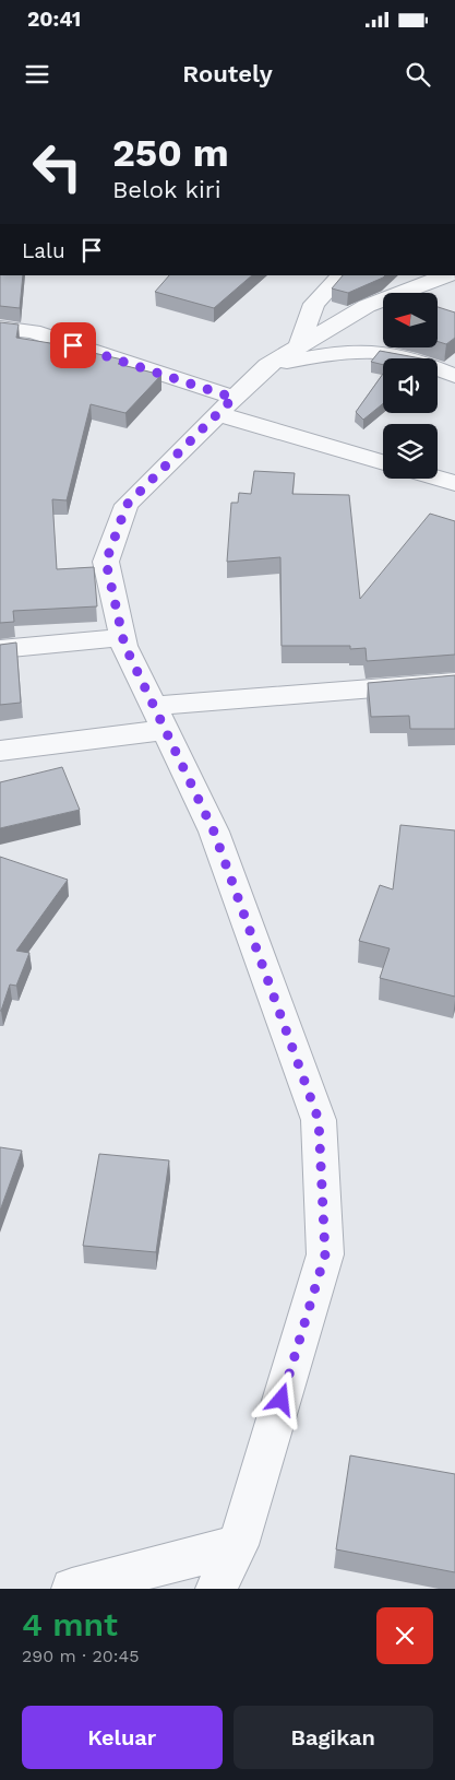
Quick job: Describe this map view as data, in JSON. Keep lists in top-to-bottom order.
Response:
{
  "north": "left",
  "page": {
    "status": "20:41",
    "header": "Routely",
    "turn": ["250 m", "Belok kiri"],
    "then": "Lalu",
    "heading": ["4 mnt", "290 m · 20:45"],
    "buttons": ["Keluar", "Bagikan"]
  }
}
